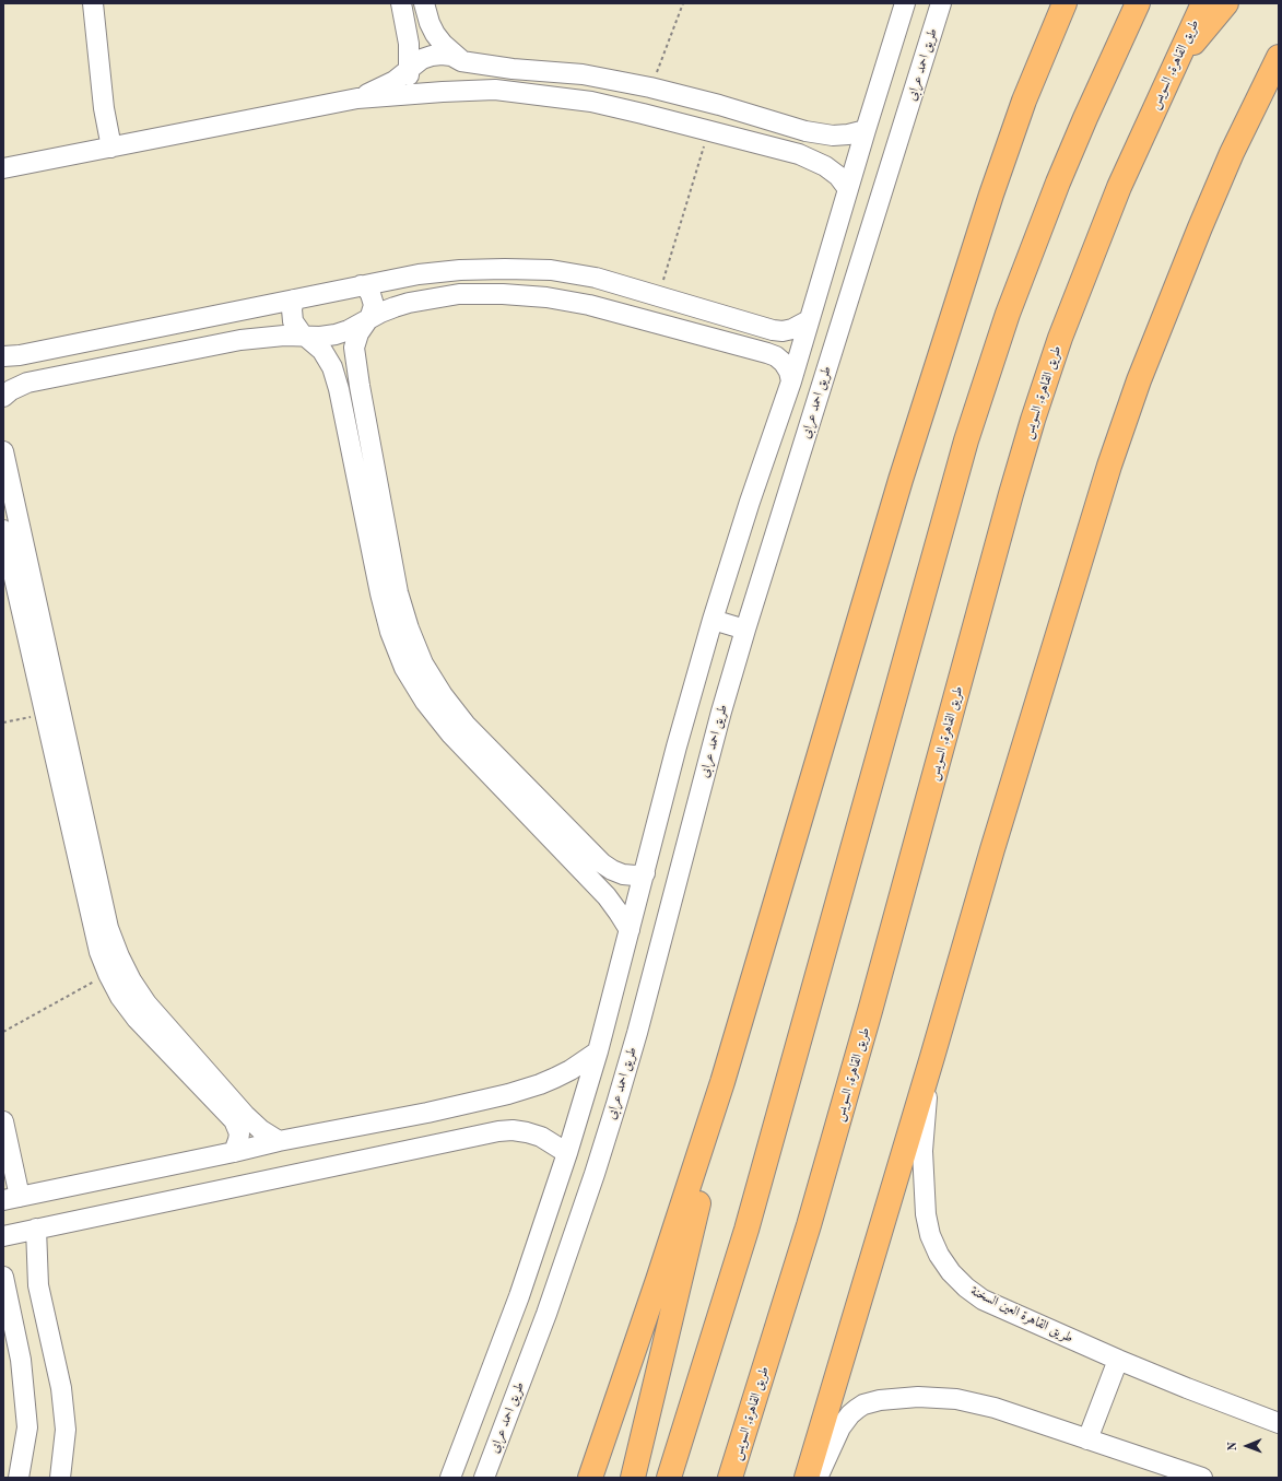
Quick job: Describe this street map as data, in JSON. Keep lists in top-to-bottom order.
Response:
{
  "streets": {
    "highway": ["طريق القاهرة, السويس"],
    "street": ["طريق احمد عرابى", "طريق القاهرة العين السخنة"]
  },
  "north": "left"
}
